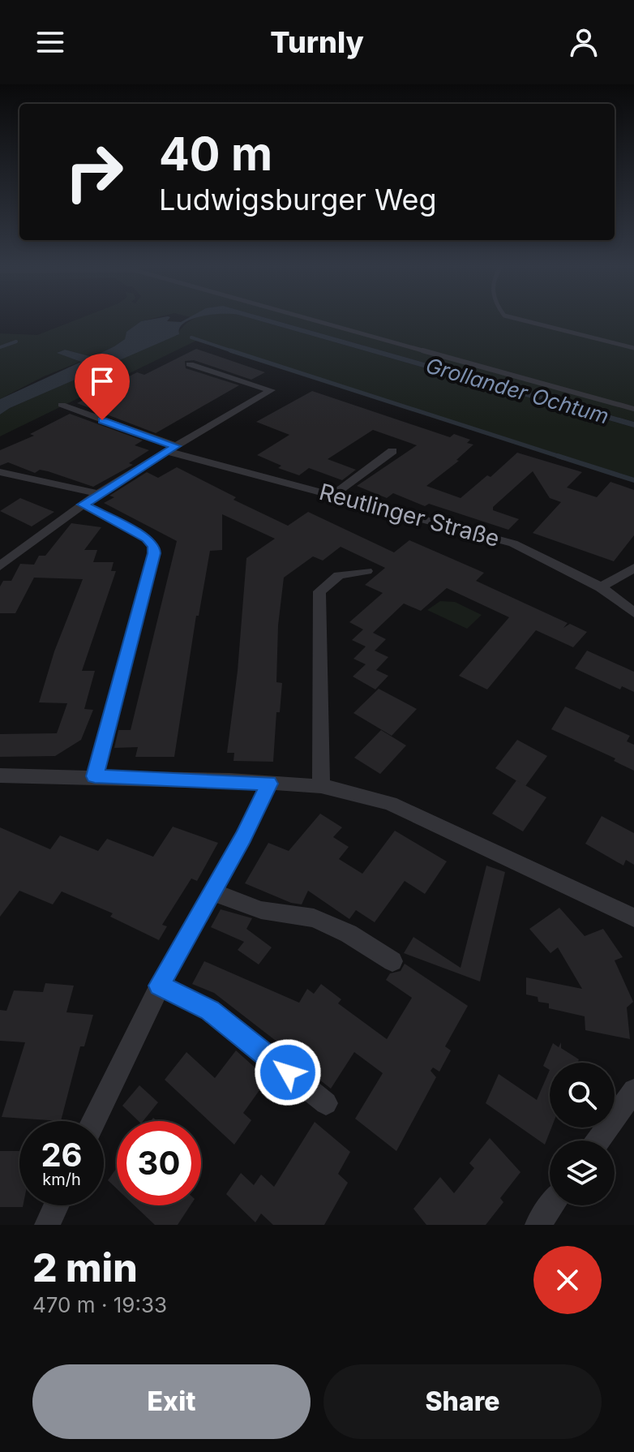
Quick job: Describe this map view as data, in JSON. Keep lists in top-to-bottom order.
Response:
{
  "streets": {
    "street": ["Reutlinger Straße"]
  },
  "water": ["Grollander Ochtum"],
  "page": {
    "header": "Turnly",
    "turn": ["40 m", "Ludwigsburger Weg"],
    "speed": "26 km/h",
    "limit": "30",
    "heading": ["2 min", "470 m · 19:33"],
    "buttons": ["Exit", "Share"]
  }
}
